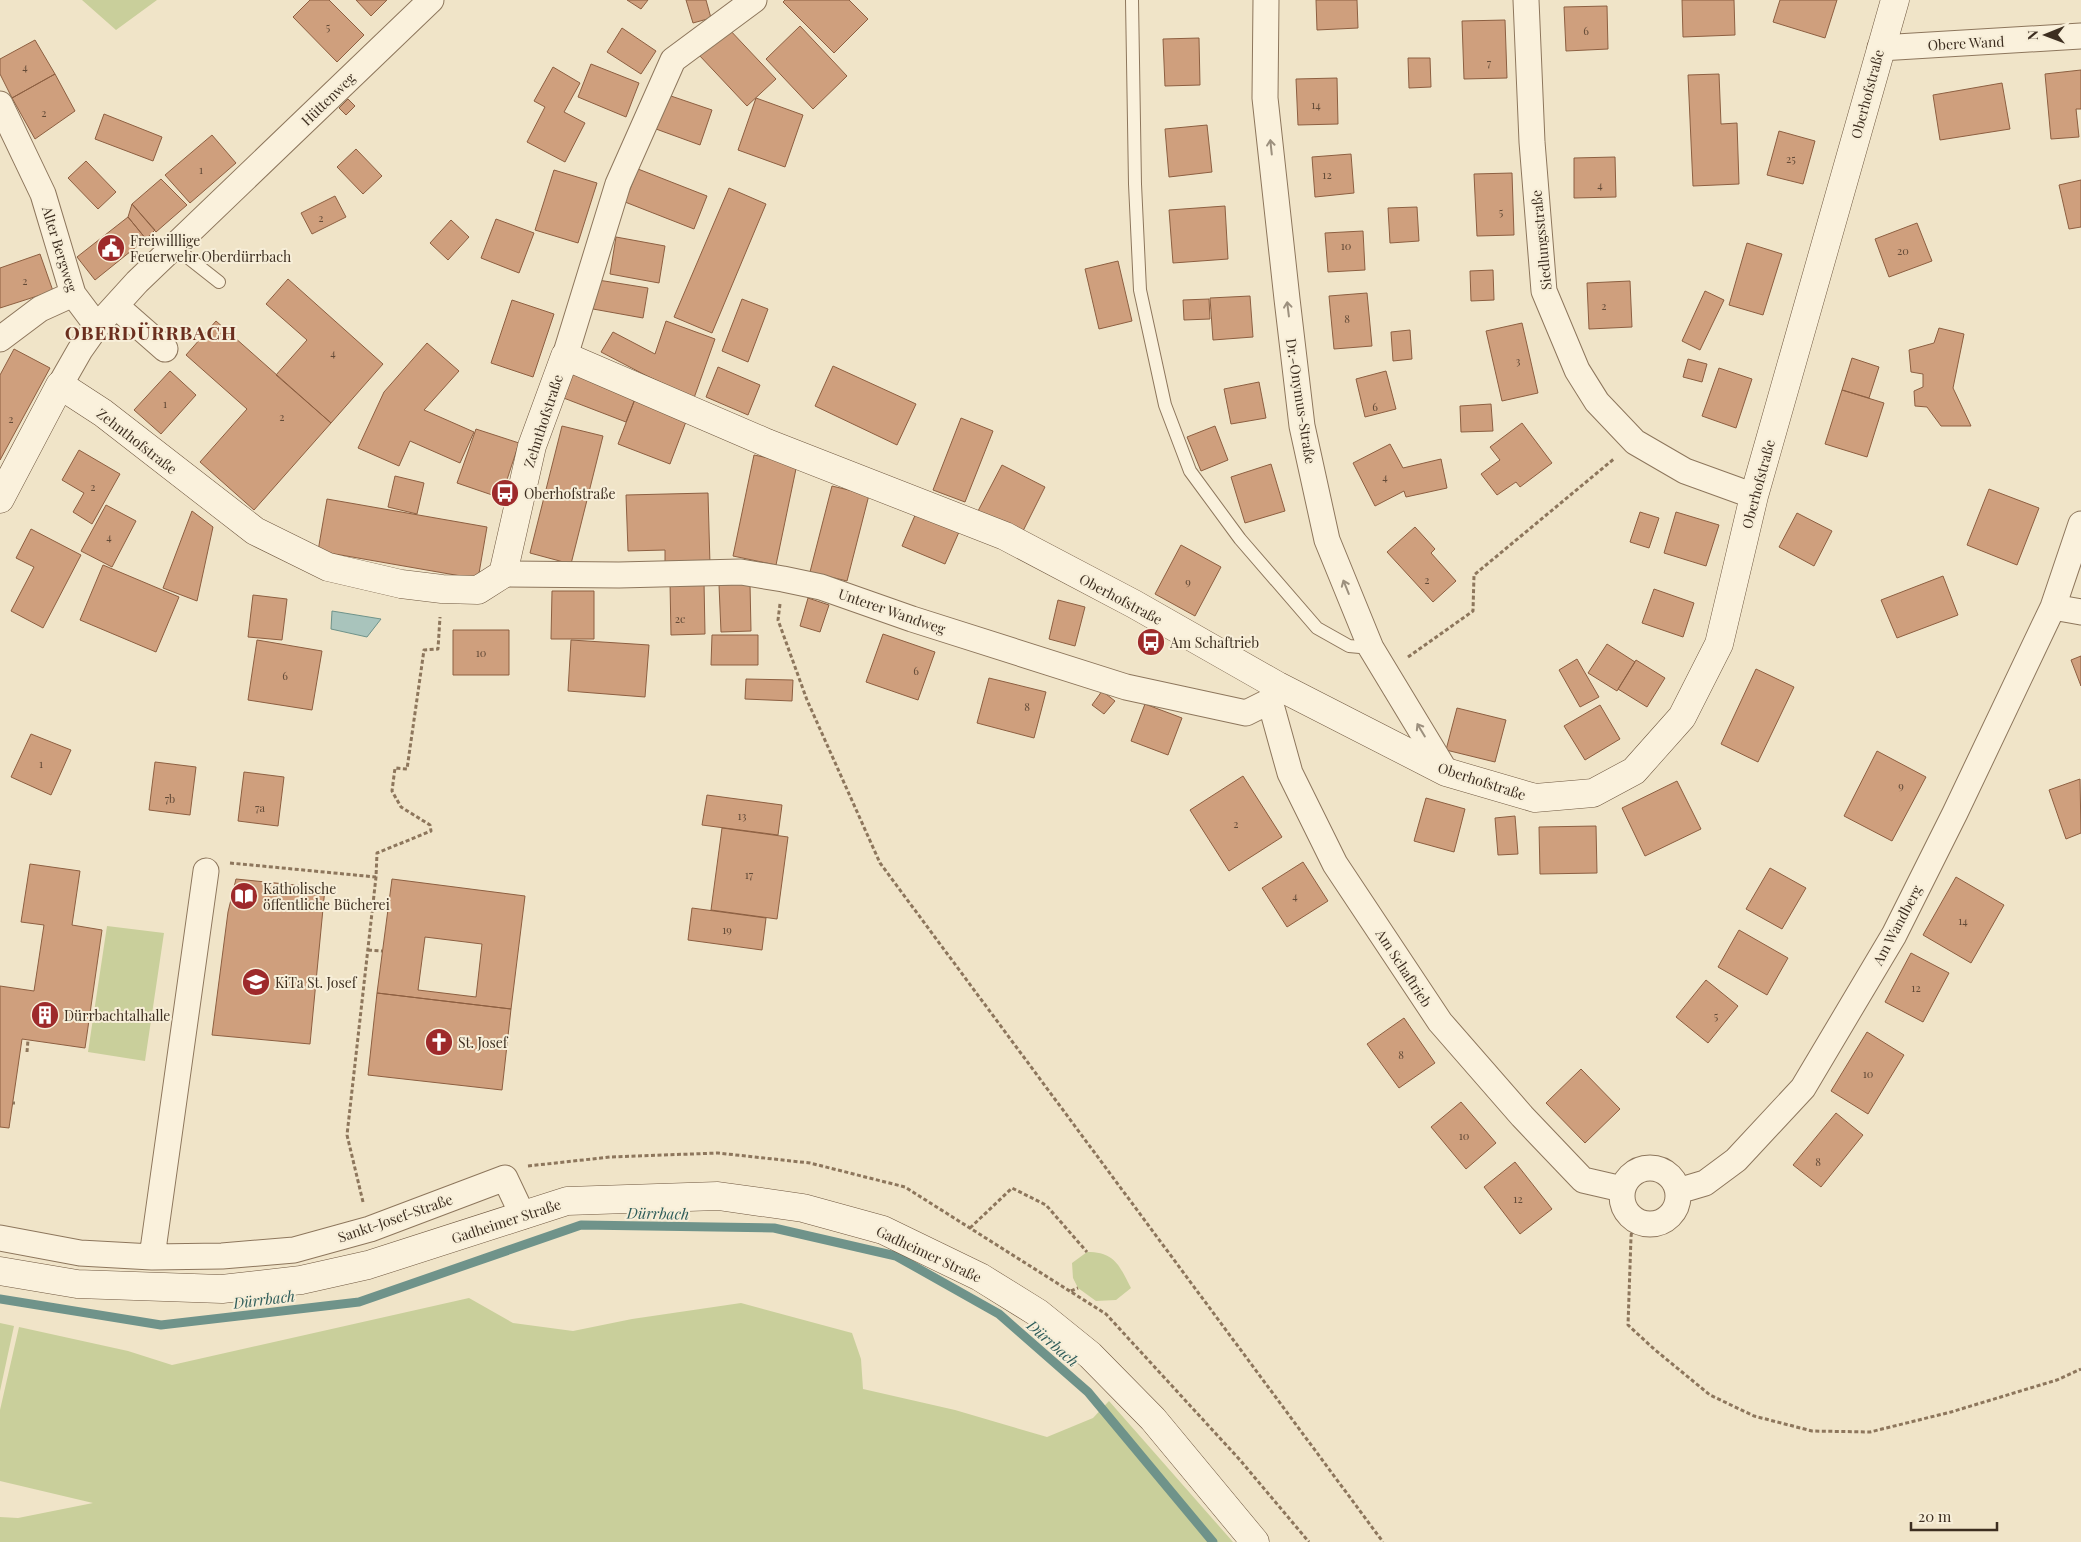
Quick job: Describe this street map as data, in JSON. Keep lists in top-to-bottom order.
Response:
{
  "streets": {
    "street": [
      "Obere Wand",
      "Oberhofstraße",
      "Hüttenweg",
      "Siedlungsstraße",
      "Alter Bergweg",
      "Dr.-Onymus-Straße",
      "Zehnthofstraße",
      "Unterer Wandweg",
      "Am Wandberg",
      "Am Schaftrieb",
      "Sankt-Josef-Straße",
      "Gadheimer Straße"
    ]
  },
  "crossings": [
    ["Obere Wand", "Oberhofstraße"],
    ["Oberhofstraße", "Siedlungsstraße"],
    ["Oberhofstraße", "Dr.-Onymus-Straße"],
    ["Oberhofstraße", "Zehnthofstraße"],
    ["Oberhofstraße", "Unterer Wandweg"],
    ["Oberhofstraße", "Am Schaftrieb"],
    ["Hüttenweg", "Alter Bergweg"],
    ["Zehnthofstraße", "Unterer Wandweg"],
    ["Unterer Wandweg", "Am Schaftrieb"],
    ["Am Wandberg", "Am Schaftrieb"],
    ["Sankt-Josef-Straße", "Gadheimer Straße"]
  ],
  "one_way": ["Dr.-Onymus-Straße"],
  "districts": ["OBERDÜRRBACH"],
  "water": ["Dürrbach"],
  "places": {
    "public building": ["Freiwilllige Feuerwehr Oberdürrbach"],
    "bus stop": ["Oberhofstraße", "Am Schaftrieb"],
    "library": ["Katholische öffentliche Bücherei"],
    "school or university": ["KiTa St. Josef"],
    "building": ["Dürrbachtalhalle"],
    "church": ["St. Josef"]
  },
  "house_numbers": [
    "5",
    "6",
    "7",
    "4",
    "14",
    "2",
    "25",
    "1",
    "12",
    "4",
    "5",
    "2",
    "10",
    "20",
    "2",
    "2",
    "8",
    "4",
    "3",
    "1",
    "6",
    "2",
    "2",
    "4",
    "2",
    "4",
    "2",
    "9",
    "2c",
    "10",
    "6",
    "6",
    "8",
    "1",
    "9",
    "7b",
    "7a",
    "13",
    "2",
    "17",
    "4",
    "14",
    "19",
    "12",
    "5",
    "8",
    "10",
    "10",
    "8",
    "12"
  ],
  "scale_bar": "20 m",
  "north": "left"
}
